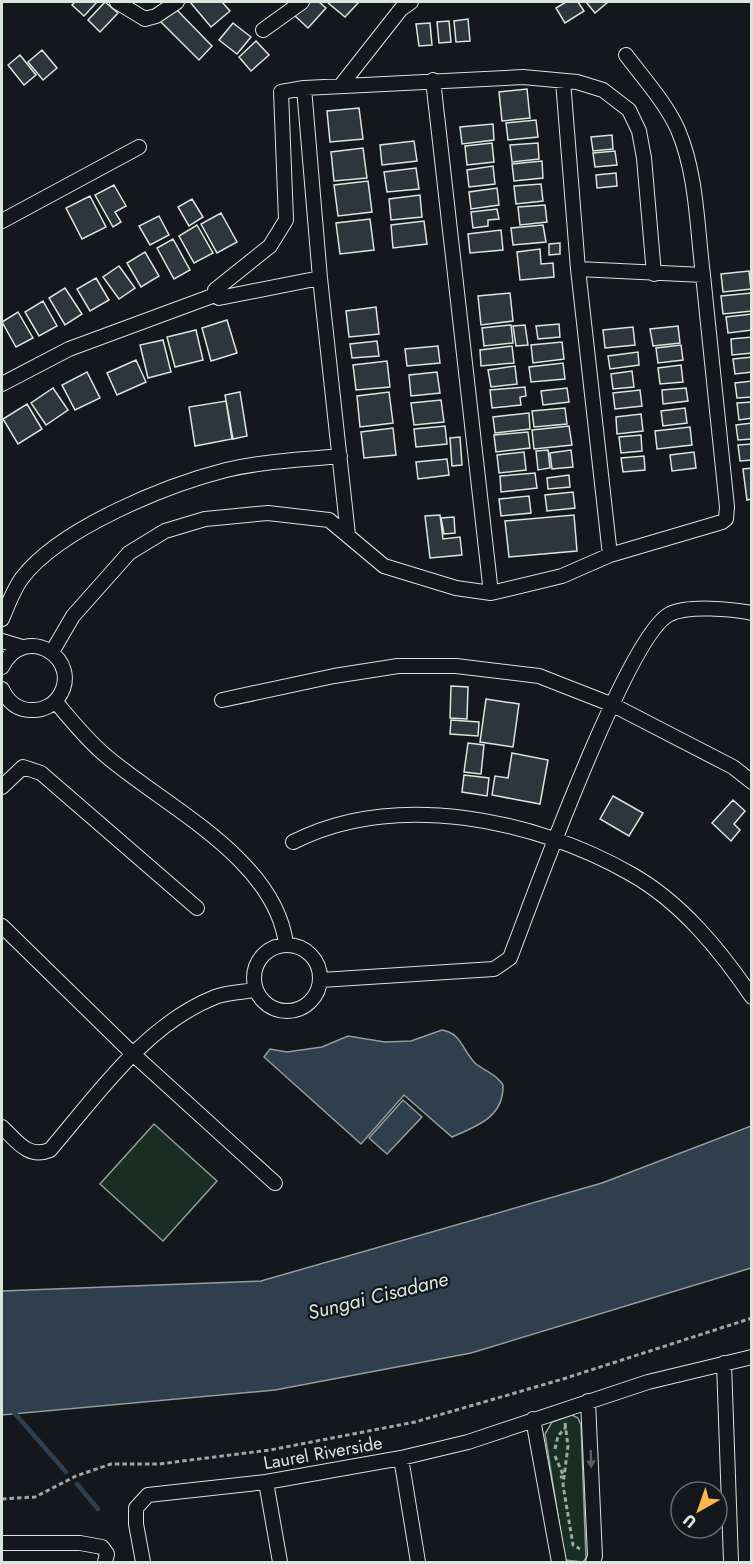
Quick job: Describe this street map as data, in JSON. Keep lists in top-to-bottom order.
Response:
{
  "streets": {
    "street": ["Laurel Riverside"]
  },
  "water": ["Sungai Cisadane"],
  "north": "bottom left"
}
